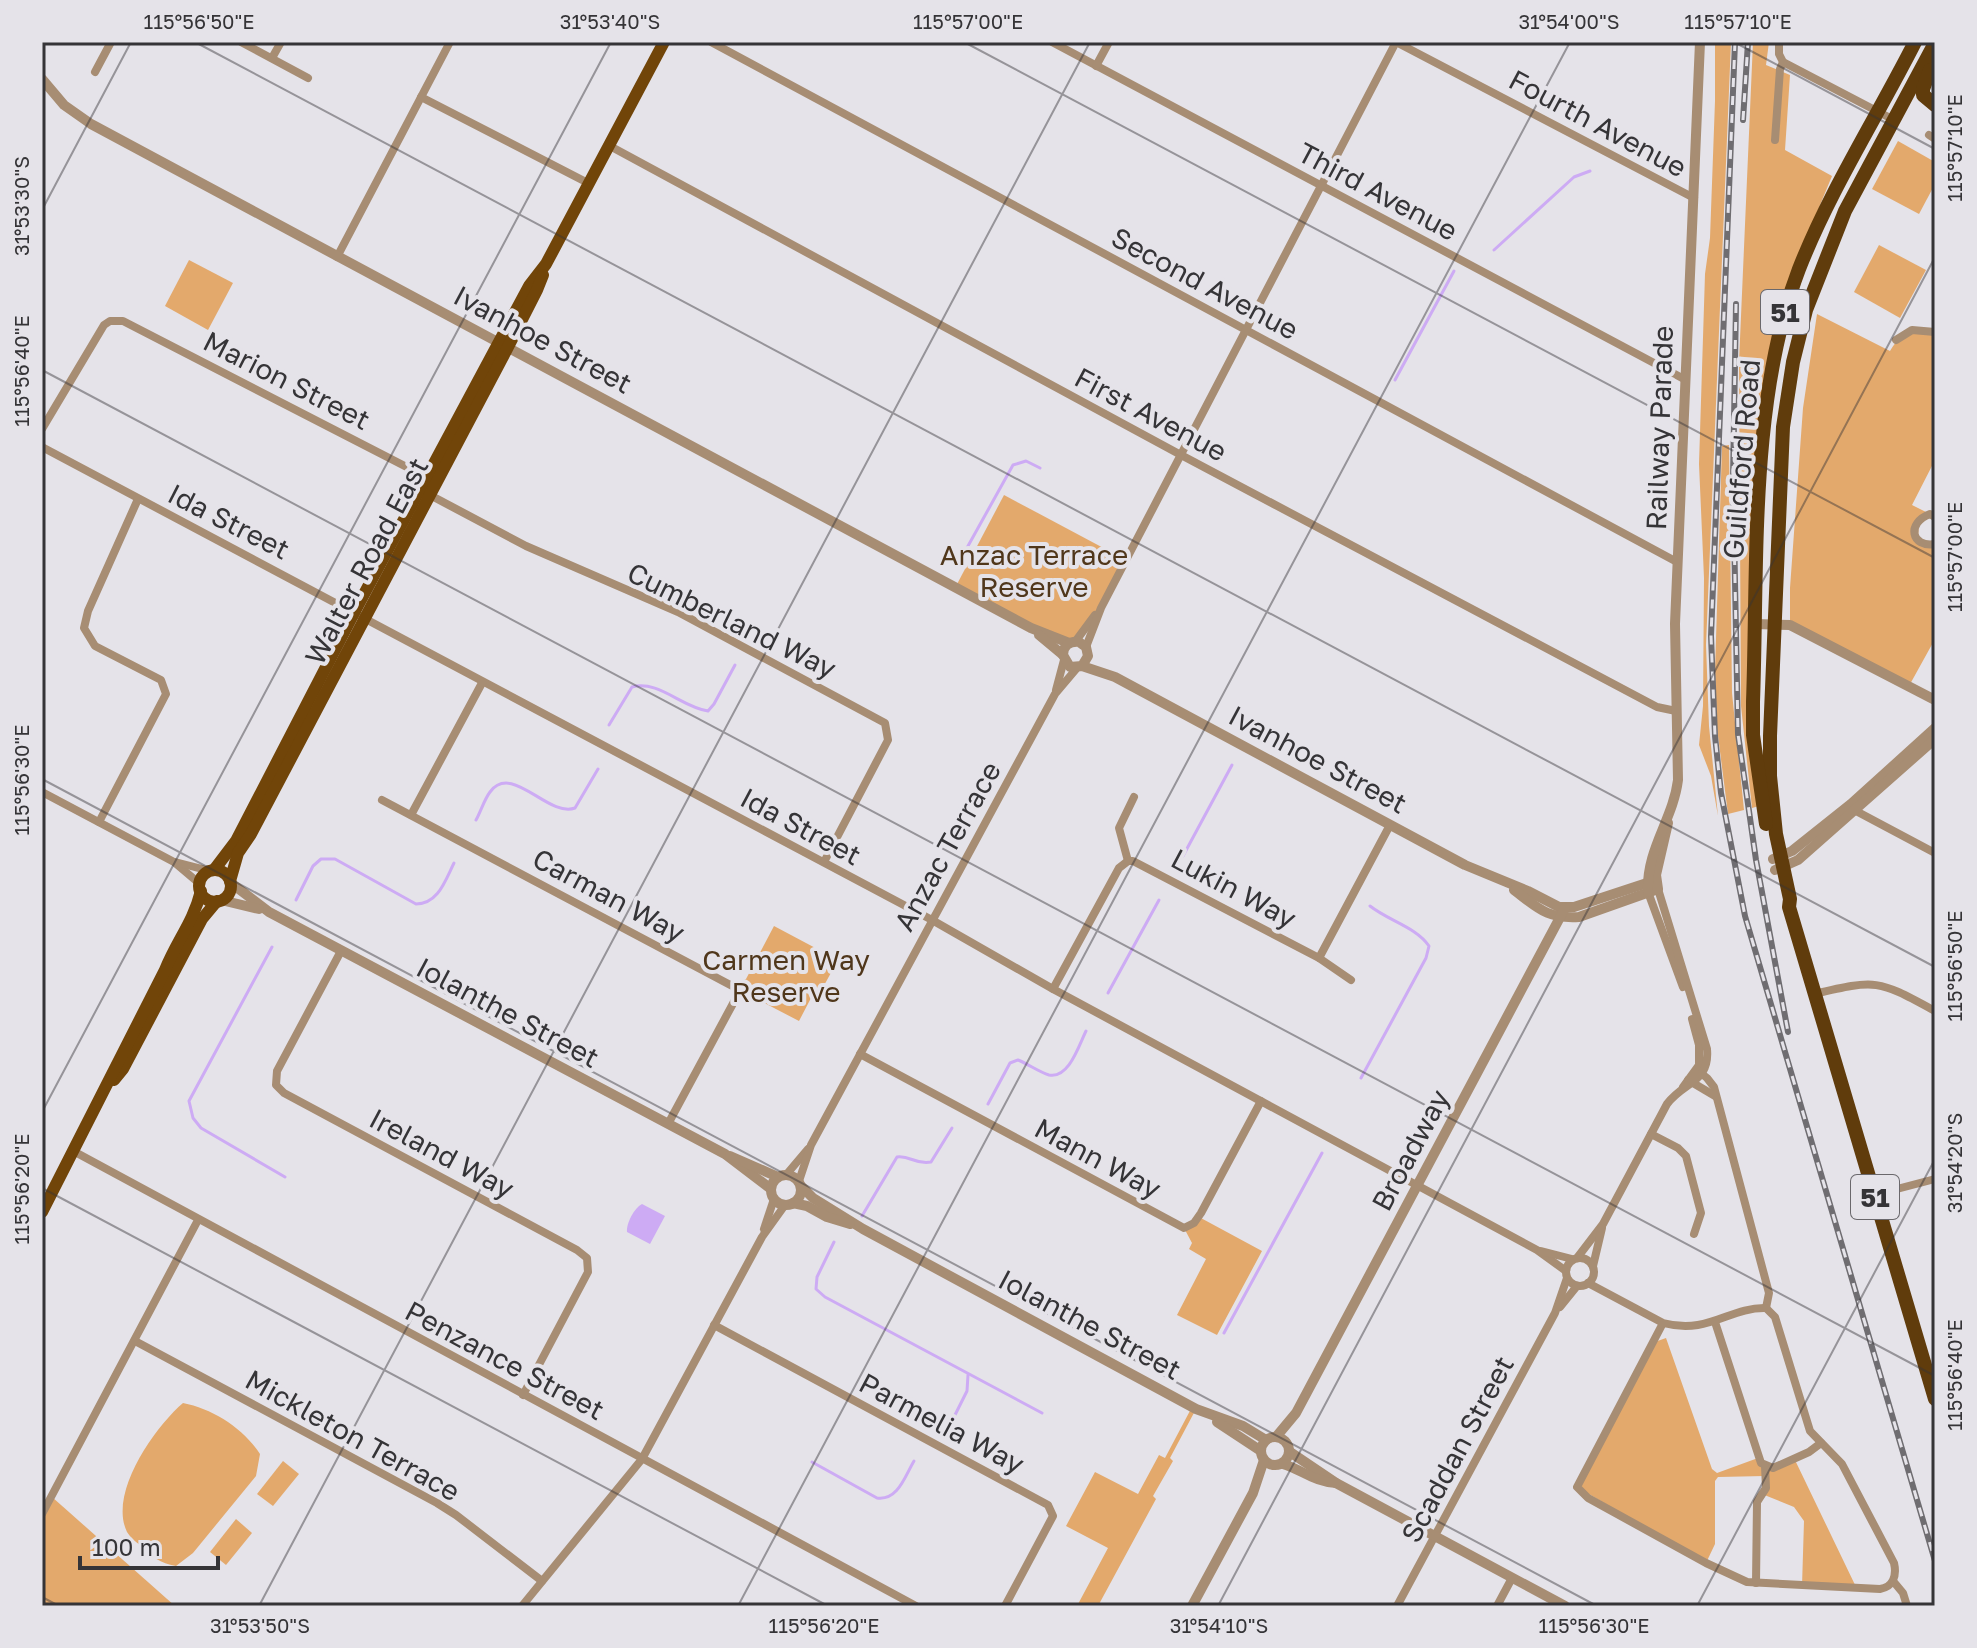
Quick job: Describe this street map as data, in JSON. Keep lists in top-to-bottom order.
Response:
{
  "streets": {
    "highway": ["51", "Guildford Road"],
    "main road": ["Walter Road East"],
    "street": [
      "Fourth Avenue",
      "Third Avenue",
      "Second Avenue",
      "Ivanhoe Street",
      "Marion Street",
      "First Avenue",
      "Railway Parade",
      "Ida Street",
      "Cumberland Way",
      "Anzac Terrace",
      "Lukin Way",
      "Carman Way",
      "Iolanthe Street",
      "Broadway",
      "Ireland Way",
      "Mann Way",
      "Penzance Street",
      "Parmelia Way",
      "Mickleton Terrace",
      "Scaddan Street"
    ]
  },
  "crossings": [
    ["Fourth Avenue", "Railway Parade"],
    ["Third Avenue", "Railway Parade"],
    ["Second Avenue", "Railway Parade"],
    ["Ivanhoe Street", "Walter Road East"],
    ["Ivanhoe Street", "Anzac Terrace"],
    ["Ivanhoe Street", "Lukin Way"],
    ["Ivanhoe Street", "Broadway"],
    ["Marion Street", "Walter Road East"],
    ["First Avenue", "Railway Parade"],
    ["First Avenue", "Walter Road East"],
    ["Ida Street", "Walter Road East"],
    ["Ida Street", "Cumberland Way"],
    ["Ida Street", "Anzac Terrace"],
    ["Ida Street", "Lukin Way"],
    ["Ida Street", "Broadway"],
    ["Ida Street", "Mann Way"],
    ["Ida Street", "Scaddan Street"],
    ["Walter Road East", "Cumberland Way"],
    ["Walter Road East", "Iolanthe Street"],
    ["Anzac Terrace", "Iolanthe Street"],
    ["Anzac Terrace", "Mann Way"],
    ["Carman Way", "Iolanthe Street"],
    ["Iolanthe Street", "Broadway"],
    ["Iolanthe Street", "Ireland Way"],
    ["Iolanthe Street", "Scaddan Street"],
    ["Ireland Way", "Penzance Street"]
  ],
  "parks": ["Anzac Terrace Reserve", "Carmen Way Reserve"],
  "scale_bar": "100 m",
  "coordinates": [
    "115°56'50\"E",
    "31°53'40\"S",
    "115°57'00\"E",
    "31°54'00\"S",
    "115°57'10\"E",
    "31°53'30\"S",
    "115°56'40\"E",
    "115°56'30\"E",
    "31°54'20\"S",
    "115°56'20\"E",
    "31°53'50\"S",
    "31°54'10\"S"
  ]
}
